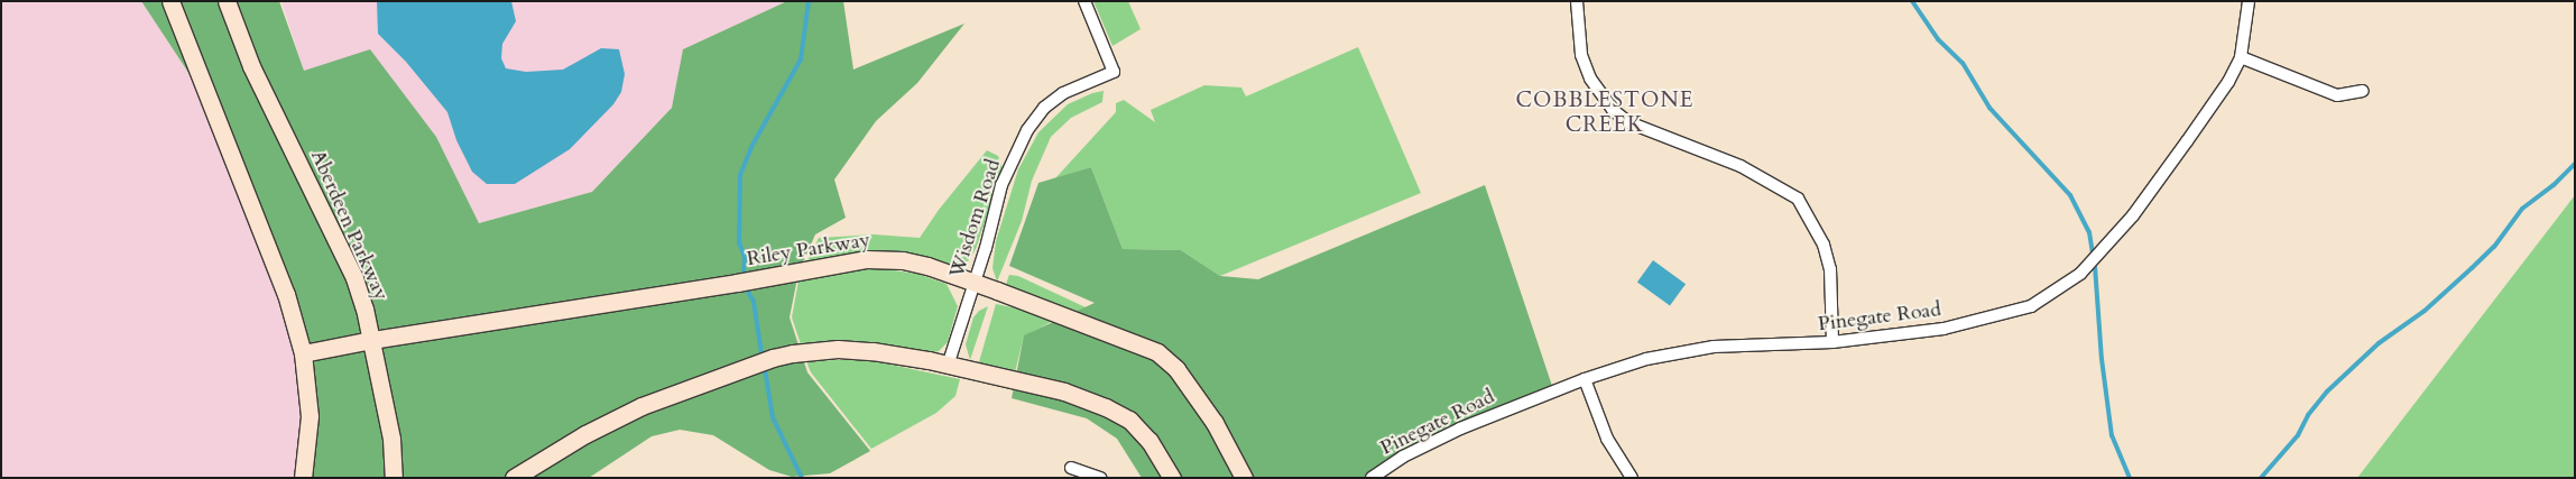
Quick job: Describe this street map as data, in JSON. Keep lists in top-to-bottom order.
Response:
{
  "streets": {
    "street": [
      "Wisdom Road",
      "Aberdeen Parkway",
      "Riley Parkway",
      "Pinegate Road"
    ]
  },
  "crossings": [
    ["Wisdom Road", "Riley Parkway"],
    ["Aberdeen Parkway", "Riley Parkway"]
  ],
  "districts": ["COBBLESTONE CREEK"]
}
